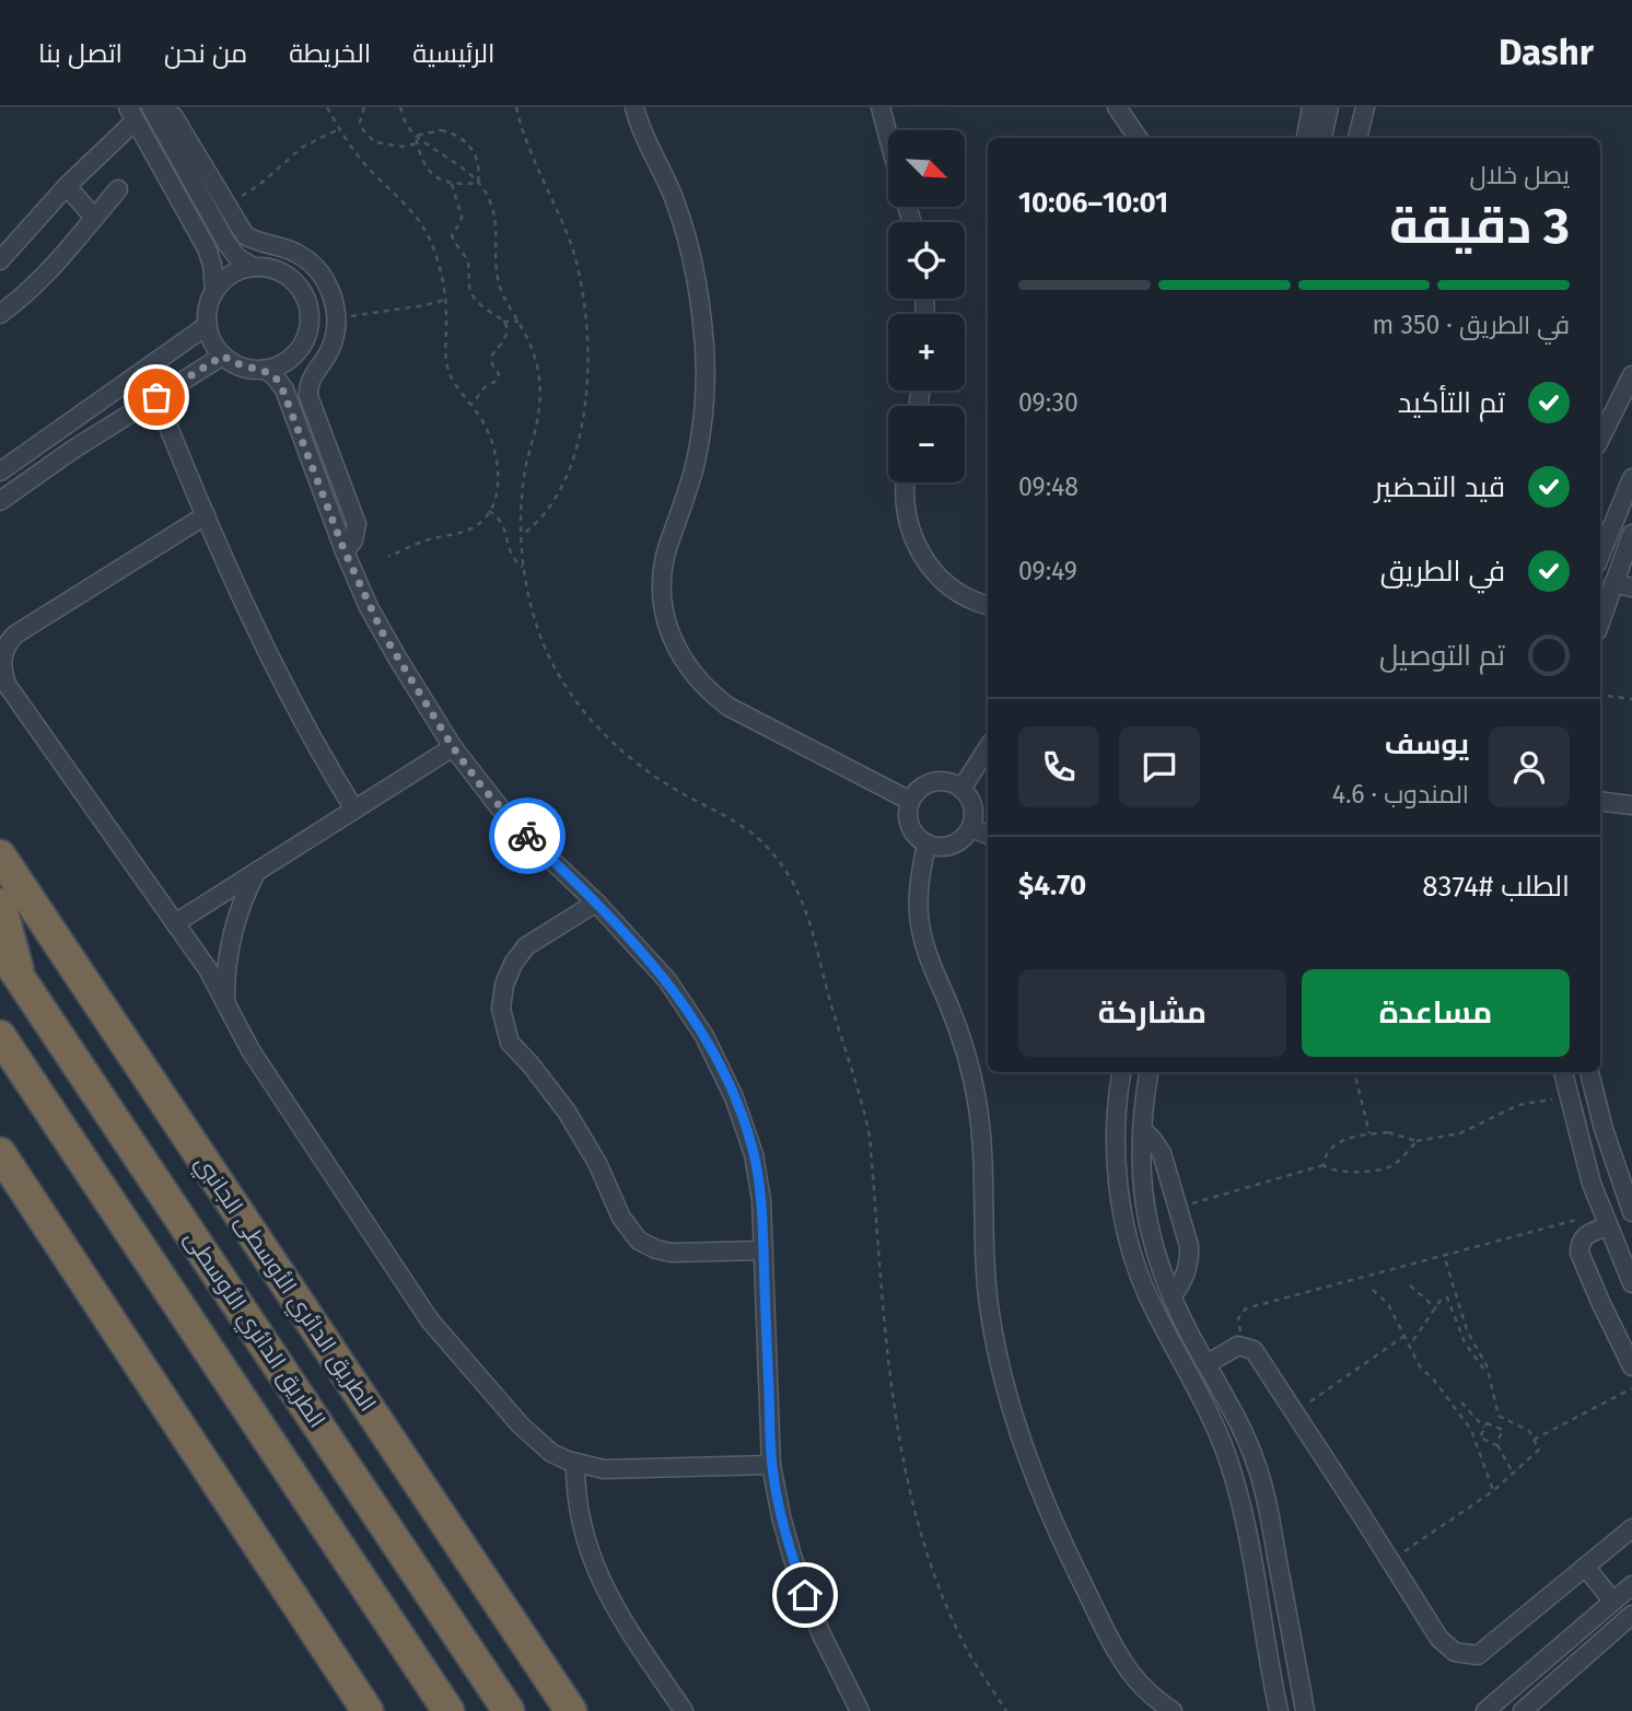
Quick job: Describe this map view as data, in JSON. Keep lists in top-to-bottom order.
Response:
{
  "streets": {
    "highway": ["الطريق الدائري الأوسطى الجانبي", "الطريق الدائري الأوسطى"]
  },
  "north": "bottom right",
  "page": {
    "header": "Dashr",
    "nav": [
      "الرئيسية",
      "الخريطة",
      "من نحن",
      "اتصل بنا"
    ],
    "map_buttons": ["+", "−"],
    "heading": ["3 دقيقة", "يصل خلال", "10:01–10:06"],
    "panel": [
      "يوسف",
      "المندوب · 4.6",
      "الطلب #8374",
      "$4.70"
    ],
    "bar": "في الطريق · 350 m",
    "list": [
      ["تم التأكيد", "09:30"],
      ["قيد التحضير", "09:48"],
      ["في الطريق", "09:49"],
      "تم التوصيل"
    ],
    "buttons": ["مساعدة", "مشاركة"]
  }
}
